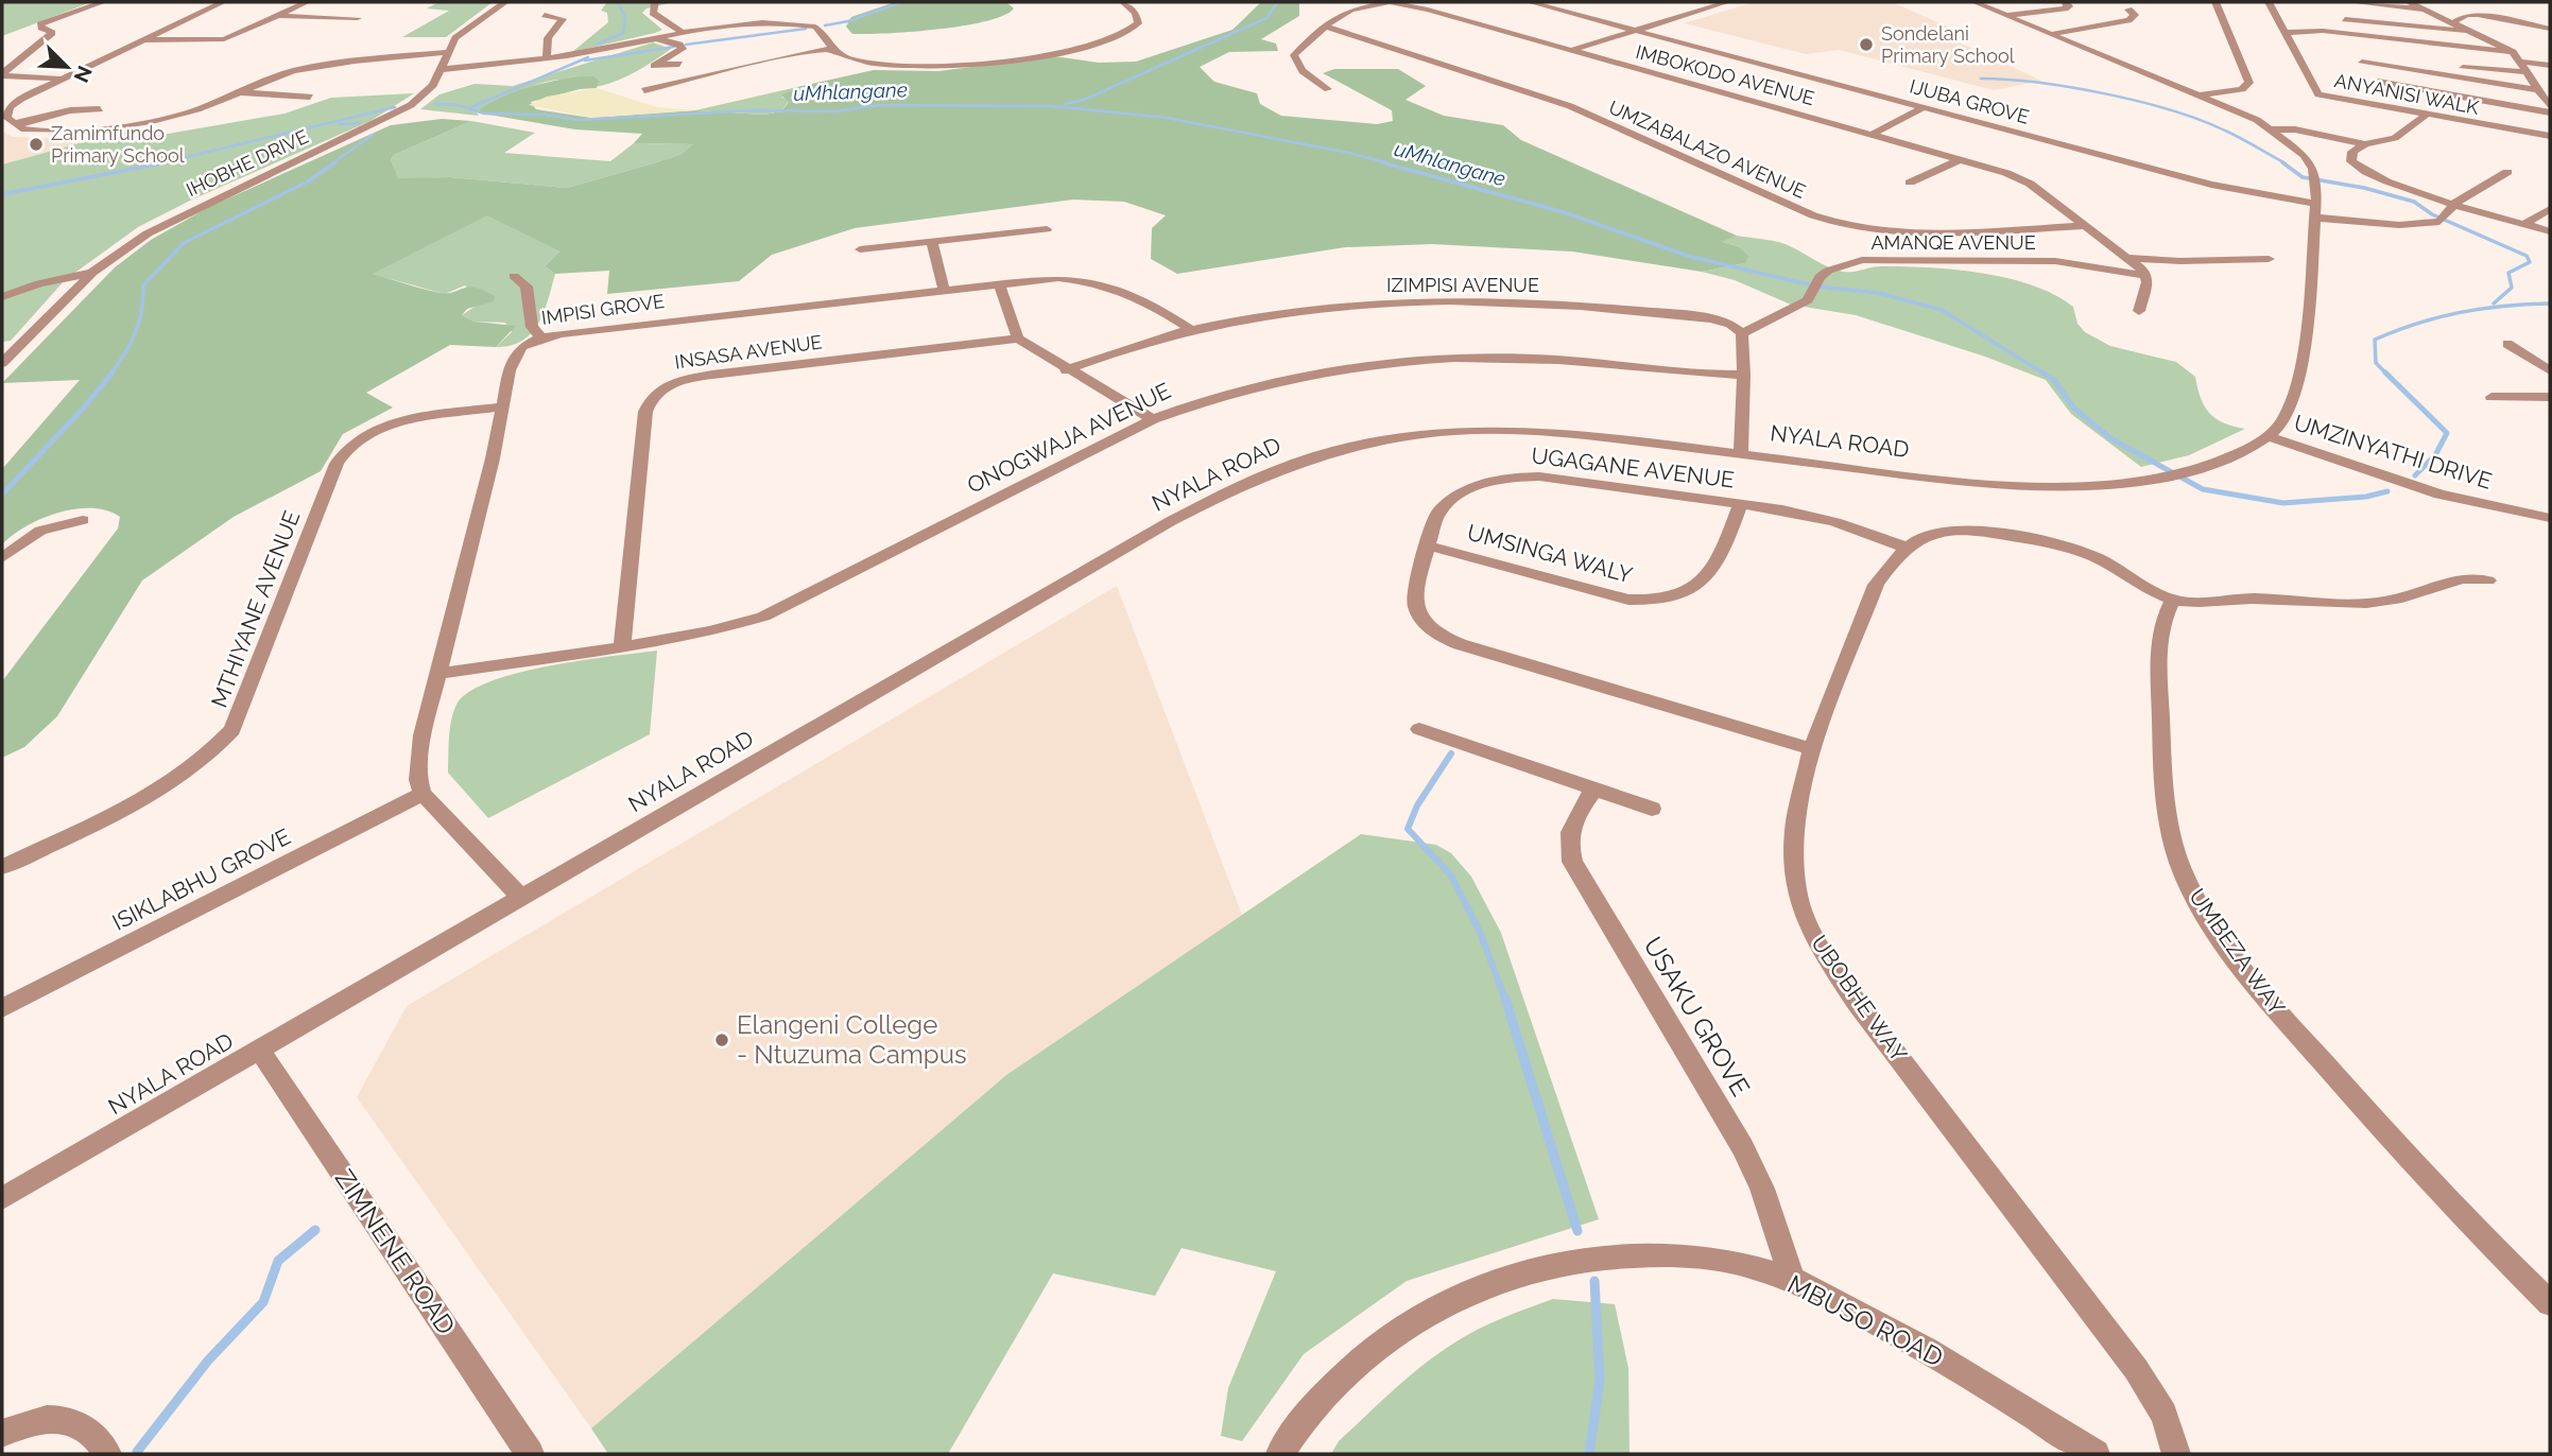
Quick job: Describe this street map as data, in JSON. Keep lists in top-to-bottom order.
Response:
{
  "streets": {
    "street": [
      "IMBOKODO AVENUE",
      "ANYANISI WALK",
      "IJUBA GROVE",
      "UMZABALAZO AVENUE",
      "IHOBHE DRIVE",
      "AMANQE AVENUE",
      "IZIMPISI AVENUE",
      "IMPISI GROVE",
      "INSASA AVENUE",
      "ONOGWAJA AVENUE",
      "NYALA ROAD",
      "UMZINYATHI DRIVE",
      "UGAGANE AVENUE",
      "UMSINGA WALY",
      "MTHIYANE AVENUE",
      "ISIKLABHU GROVE",
      "UMBEZA WAY",
      "UBOBHE WAY",
      "USAKU GROVE",
      "ZIMNENE ROAD",
      "MBUSO ROAD"
    ]
  },
  "crossings": [
    ["IMBOKODO AVENUE", "UMZABALAZO AVENUE"],
    ["IMBOKODO AVENUE", "AMANQE AVENUE"],
    ["IJUBA GROVE", "NYALA ROAD"],
    ["AMANQE AVENUE", "IZIMPISI AVENUE"],
    ["IZIMPISI AVENUE", "IMPISI GROVE"],
    ["IMPISI GROVE", "ONOGWAJA AVENUE"],
    ["IMPISI GROVE", "MTHIYANE AVENUE"],
    ["IMPISI GROVE", "ISIKLABHU GROVE"],
    ["INSASA AVENUE", "ONOGWAJA AVENUE"],
    ["NYALA ROAD", "UMZINYATHI DRIVE"],
    ["NYALA ROAD", "ZIMNENE ROAD"],
    ["UGAGANE AVENUE", "UMSINGA WALY"],
    ["UGAGANE AVENUE", "UBOBHE WAY"],
    ["UMBEZA WAY", "UBOBHE WAY"],
    ["USAKU GROVE", "MBUSO ROAD"]
  ],
  "water": ["uMhlangane"],
  "places": ["Sondelani Primary School", "Zamimfundo Primary School", "Elangeni College - Ntuzuma Campus"],
  "north": "bottom right"
}
